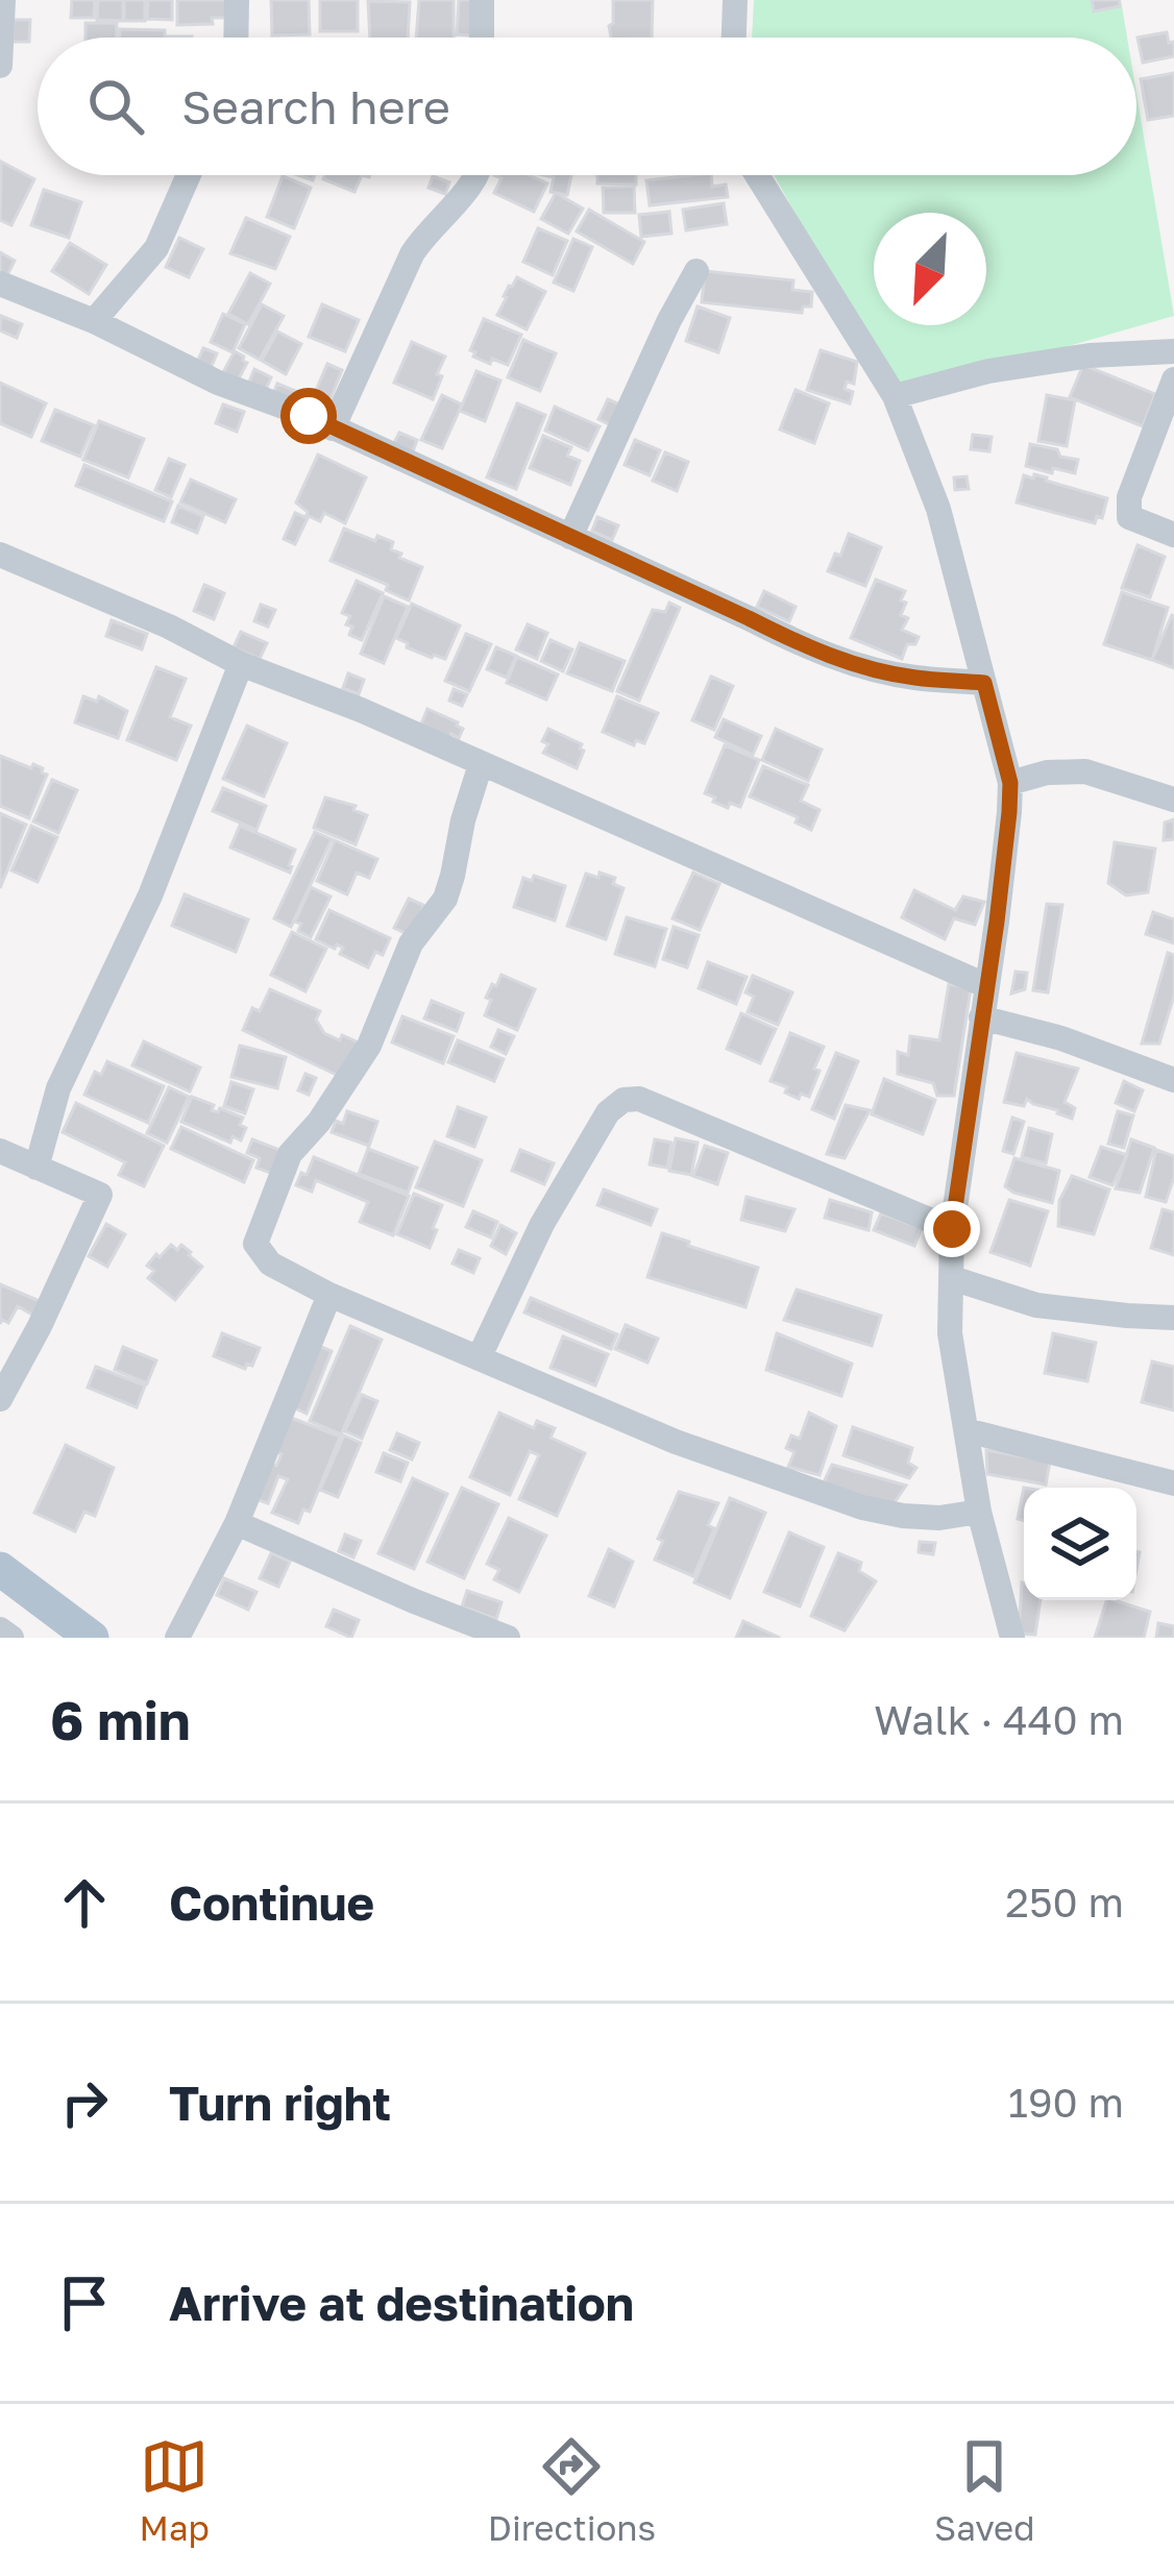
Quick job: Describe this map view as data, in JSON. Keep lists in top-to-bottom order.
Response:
{
  "north": "bottom left",
  "page": {
    "search": "Search here",
    "heading": ["6 min", "Walk · 440 m"],
    "list": [
      ["Continue", "250 m"],
      ["Turn right", "190 m"],
      "Arrive at destination"
    ],
    "nav": ["Map", "Directions", "Saved"]
  }
}
